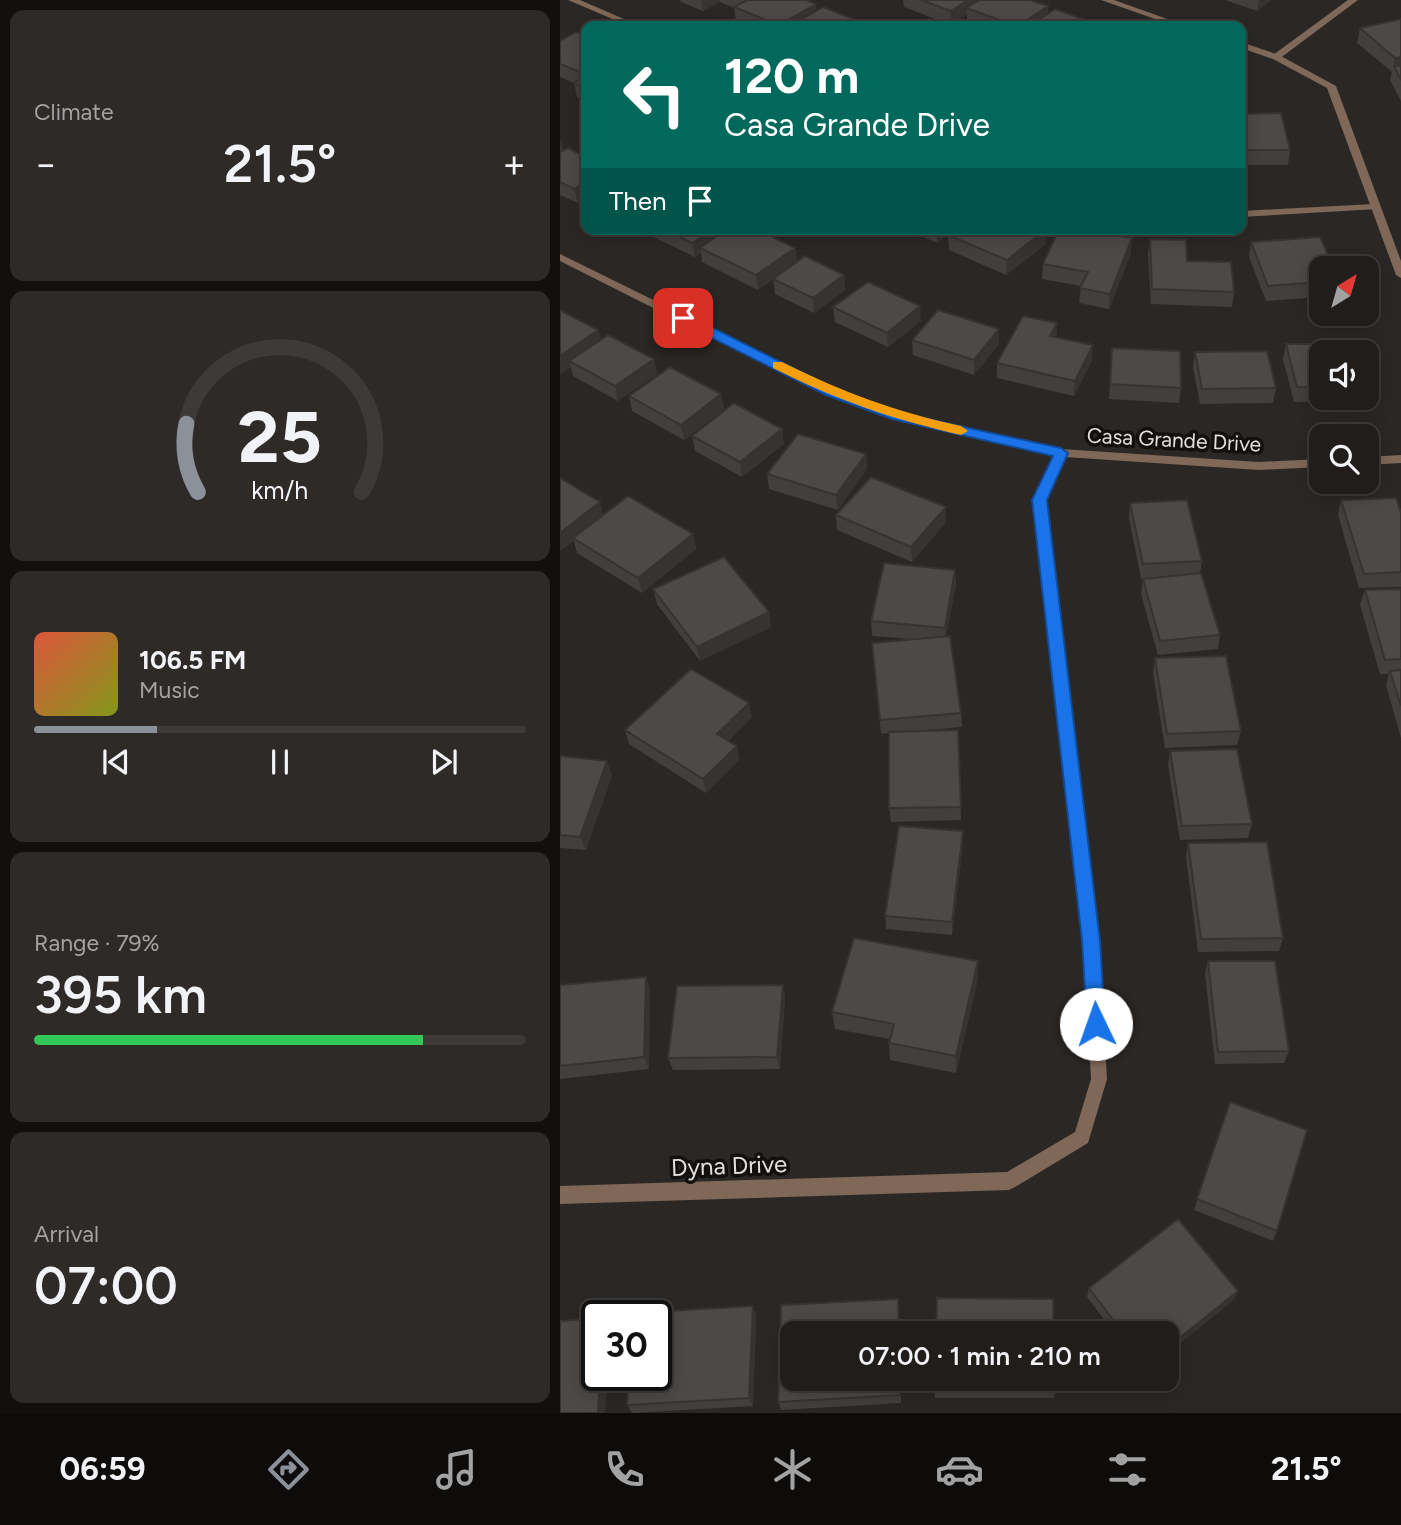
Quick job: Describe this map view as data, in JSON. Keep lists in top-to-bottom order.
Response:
{
  "streets": {
    "street": ["Casa Grande Drive", "Dyna Drive"]
  },
  "crossings": [
    ["Casa Grande Drive", "Dyna Drive"]
  ],
  "north": "top right",
  "page": {
    "tile": [
      "Climate",
      ["Range · 79%", "395 km"],
      ["Arrival", "07:00"]
    ],
    "turn": ["120 m", "Casa Grande Drive"],
    "heat": ["−", "21.5°", "+"],
    "then": "Then",
    "song": ["106.5 FM", "Music"],
    "limit": "30",
    "trip": "07:00 · 1 min · 210 m",
    "tabs": ["06:59", "21.5°"],
    "gauge": ["25", "km/h"]
  }
}
